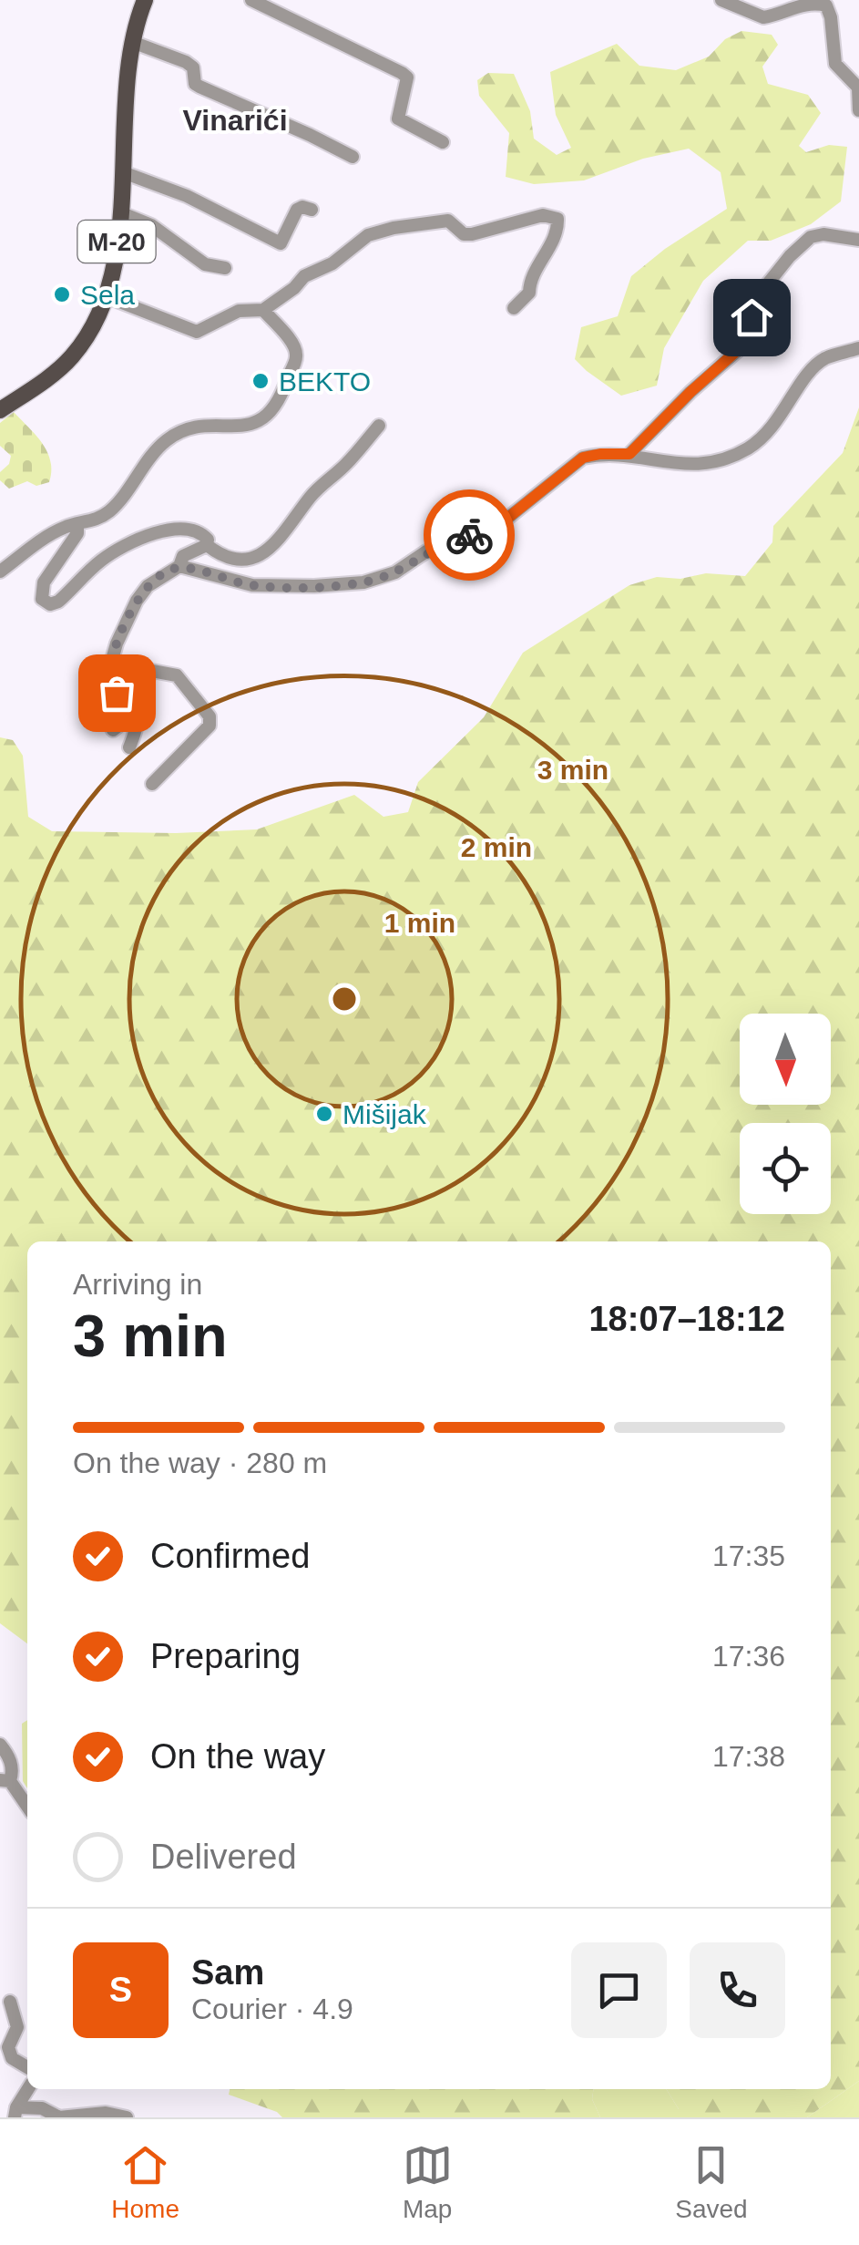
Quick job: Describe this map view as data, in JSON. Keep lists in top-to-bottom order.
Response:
{
  "streets": {
    "main road": ["M-20"]
  },
  "districts": ["Vinarići"],
  "places": ["Sela", "BEKTO", "Mišijak"],
  "north": "bottom",
  "page": {
    "heading": ["3 min", "Arriving in", "18:07–18:12"],
    "panel": ["Sam", "Courier · 4.9"],
    "bar": "On the way · 280 m",
    "list": [
      ["Confirmed", "17:35"],
      ["Preparing", "17:36"],
      ["On the way", "17:38"],
      "Delivered"
    ],
    "round": "S",
    "tabs": ["Home", "Map", "Saved"]
  },
  "rings": ["3 min", "2 min", "1 min"]
}
